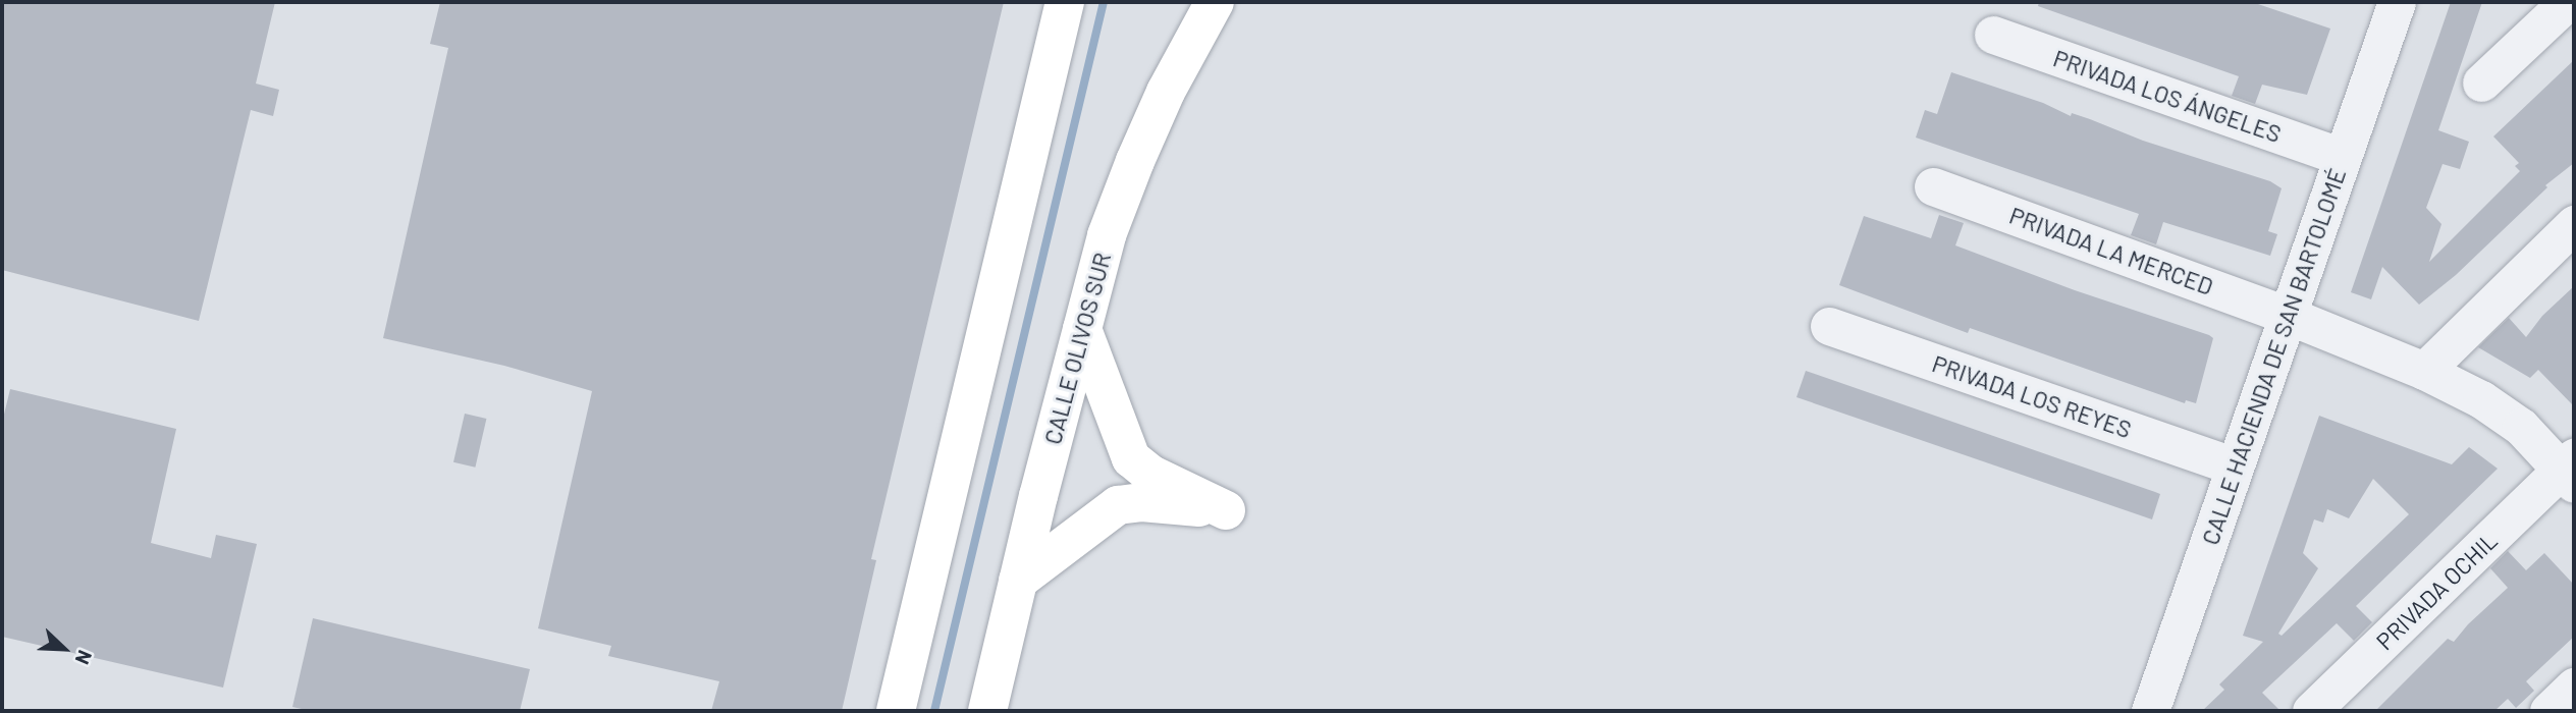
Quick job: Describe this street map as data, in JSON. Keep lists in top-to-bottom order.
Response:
{
  "streets": {
    "main road": ["CALLE OLIVOS SUR"],
    "street": [
      "PRIVADA LOS ÁNGELES",
      "PRIVADA LA MERCED",
      "CALLE HACIENDA DE SAN BARTOLOMÉ",
      "PRIVADA LOS REYES",
      "PRIVADA OCHIL"
    ]
  },
  "crossings": [
    ["PRIVADA LOS ÁNGELES", "CALLE HACIENDA DE SAN BARTOLOMÉ"],
    ["PRIVADA LA MERCED", "CALLE HACIENDA DE SAN BARTOLOMÉ"],
    ["PRIVADA LA MERCED", "PRIVADA OCHIL"],
    ["CALLE HACIENDA DE SAN BARTOLOMÉ", "PRIVADA LOS REYES"]
  ],
  "north": "bottom right"
}
